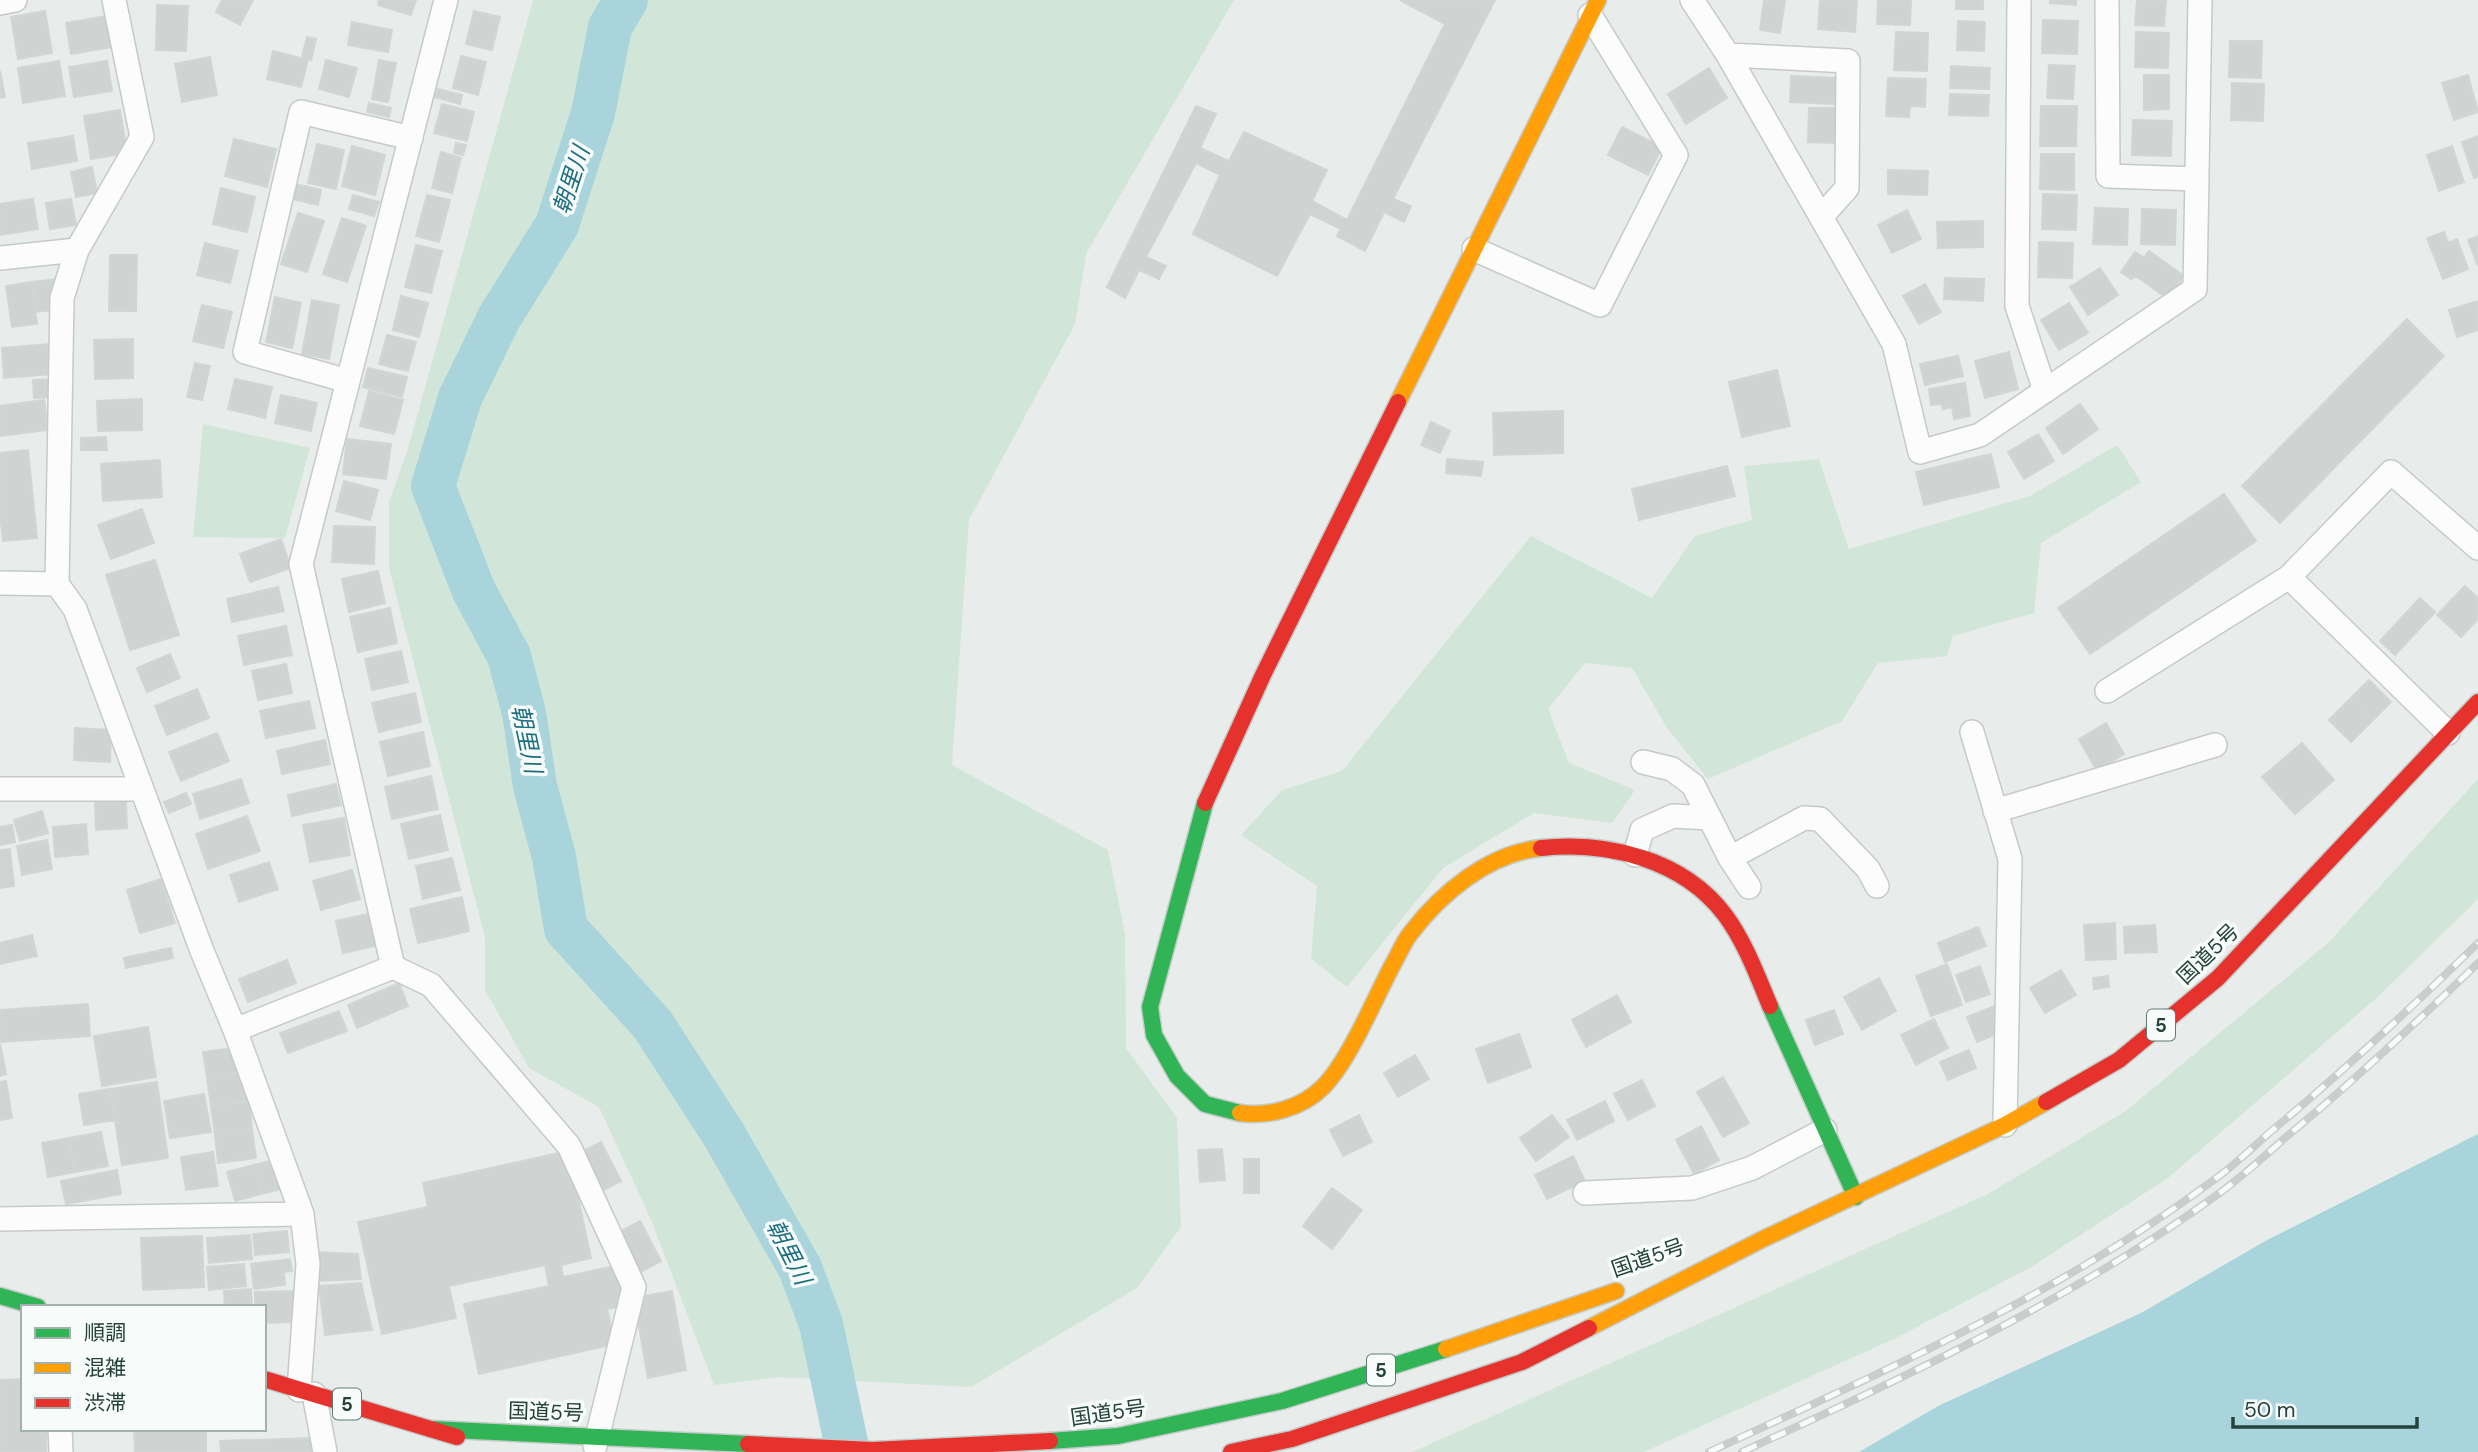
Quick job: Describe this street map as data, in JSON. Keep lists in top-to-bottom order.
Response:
{
  "streets": {
    "main road": ["国道5号", "5"]
  },
  "water": ["朝里川"],
  "legend": ["順調", "混雑", "渋滞"],
  "scale_bar": "50 m"
}
